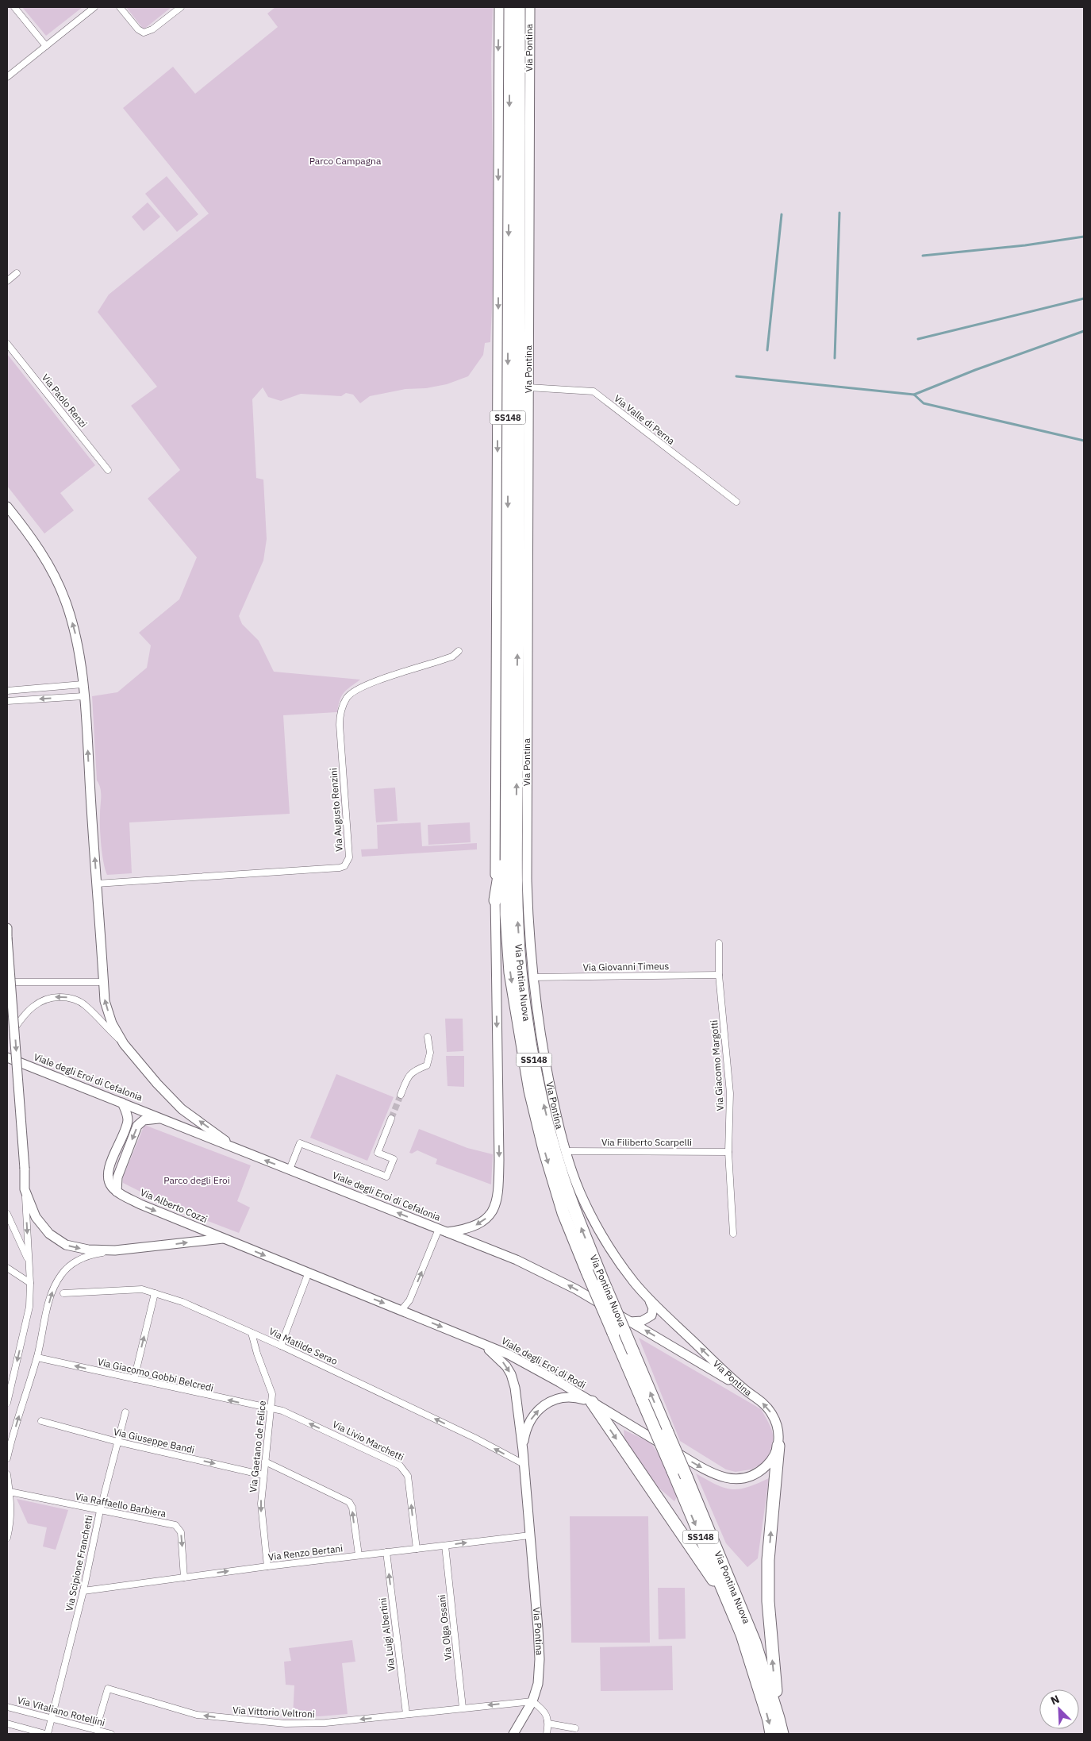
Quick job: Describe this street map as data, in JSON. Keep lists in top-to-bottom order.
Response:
{
  "streets": {
    "highway": ["Via Pontina", "SS148", "Via Pontina Nuova"],
    "street": [
      "Via Paolo Renzi",
      "Via Valle di Perna",
      "Via Augusto Renzini",
      "Via Giovanni Timeus",
      "Via Giacomo Margotti",
      "Viale degli Eroi di Cefalonia",
      "Via Filiberto Scarpelli",
      "Via Alberto Cozzi",
      "Via Matilde Serao",
      "Viale degli Eroi di Rodi",
      "Via Giacomo Gobbi Belcredi",
      "Via Giuseppe Bandi",
      "Via Livio Marchetti",
      "Via Gaetano de Felice",
      "Via Raffaello Barbiera",
      "Via Renzo Bertani",
      "Via Scipione Franchetti",
      "Via Olga Ossani",
      "Via Luigi Albertini",
      "Via Vitaliano Rotellini",
      "Via Vittorio Veltroni"
    ]
  },
  "crossings": [
    ["Via Pontina", "Via Valle di Perna"],
    ["Via Pontina", "Via Giovanni Timeus"],
    ["Via Pontina", "Via Pontina Nuova"],
    ["Via Pontina", "Viale degli Eroi di Cefalonia"],
    ["Via Pontina", "Via Filiberto Scarpelli"],
    ["Via Pontina", "Via Matilde Serao"],
    ["Via Pontina", "Viale degli Eroi di Rodi"],
    ["Via Pontina", "Via Renzo Bertani"],
    ["Via Pontina", "Via Vittorio Veltroni"],
    ["Via Giovanni Timeus", "Via Giacomo Margotti"],
    ["Via Giacomo Margotti", "Via Filiberto Scarpelli"],
    ["Via Alberto Cozzi", "Viale degli Eroi di Rodi"],
    ["Via Matilde Serao", "Via Gaetano de Felice"],
    ["Via Giacomo Gobbi Belcredi", "Via Livio Marchetti"],
    ["Via Giacomo Gobbi Belcredi", "Via Gaetano de Felice"],
    ["Via Giuseppe Bandi", "Via Gaetano de Felice"],
    ["Via Giuseppe Bandi", "Via Scipione Franchetti"],
    ["Via Livio Marchetti", "Via Gaetano de Felice"],
    ["Via Livio Marchetti", "Via Renzo Bertani"],
    ["Via Gaetano de Felice", "Via Renzo Bertani"],
    ["Via Raffaello Barbiera", "Via Renzo Bertani"],
    ["Via Raffaello Barbiera", "Via Scipione Franchetti"],
    ["Via Renzo Bertani", "Via Scipione Franchetti"],
    ["Via Renzo Bertani", "Via Olga Ossani"],
    ["Via Renzo Bertani", "Via Luigi Albertini"],
    ["Via Scipione Franchetti", "Via Vitaliano Rotellini"],
    ["Via Olga Ossani", "Via Vittorio Veltroni"],
    ["Via Luigi Albertini", "Via Vittorio Veltroni"],
    ["Via Vitaliano Rotellini", "Via Vittorio Veltroni"]
  ],
  "one_way": [
    "Viale degli Eroi di Cefalonia",
    "Via Alberto Cozzi",
    "Via Matilde Serao",
    "Viale degli Eroi di Rodi",
    "Via Giacomo Gobbi Belcredi",
    "Via Giuseppe Bandi",
    "Via Livio Marchetti",
    "Via Gaetano de Felice",
    "Via Raffaello Barbiera",
    "Via Renzo Bertani",
    "Via Luigi Albertini",
    "Via Vittorio Veltroni"
  ],
  "parks": ["Parco Campagna", "Parco degli Eroi"],
  "north": "top left"
}
